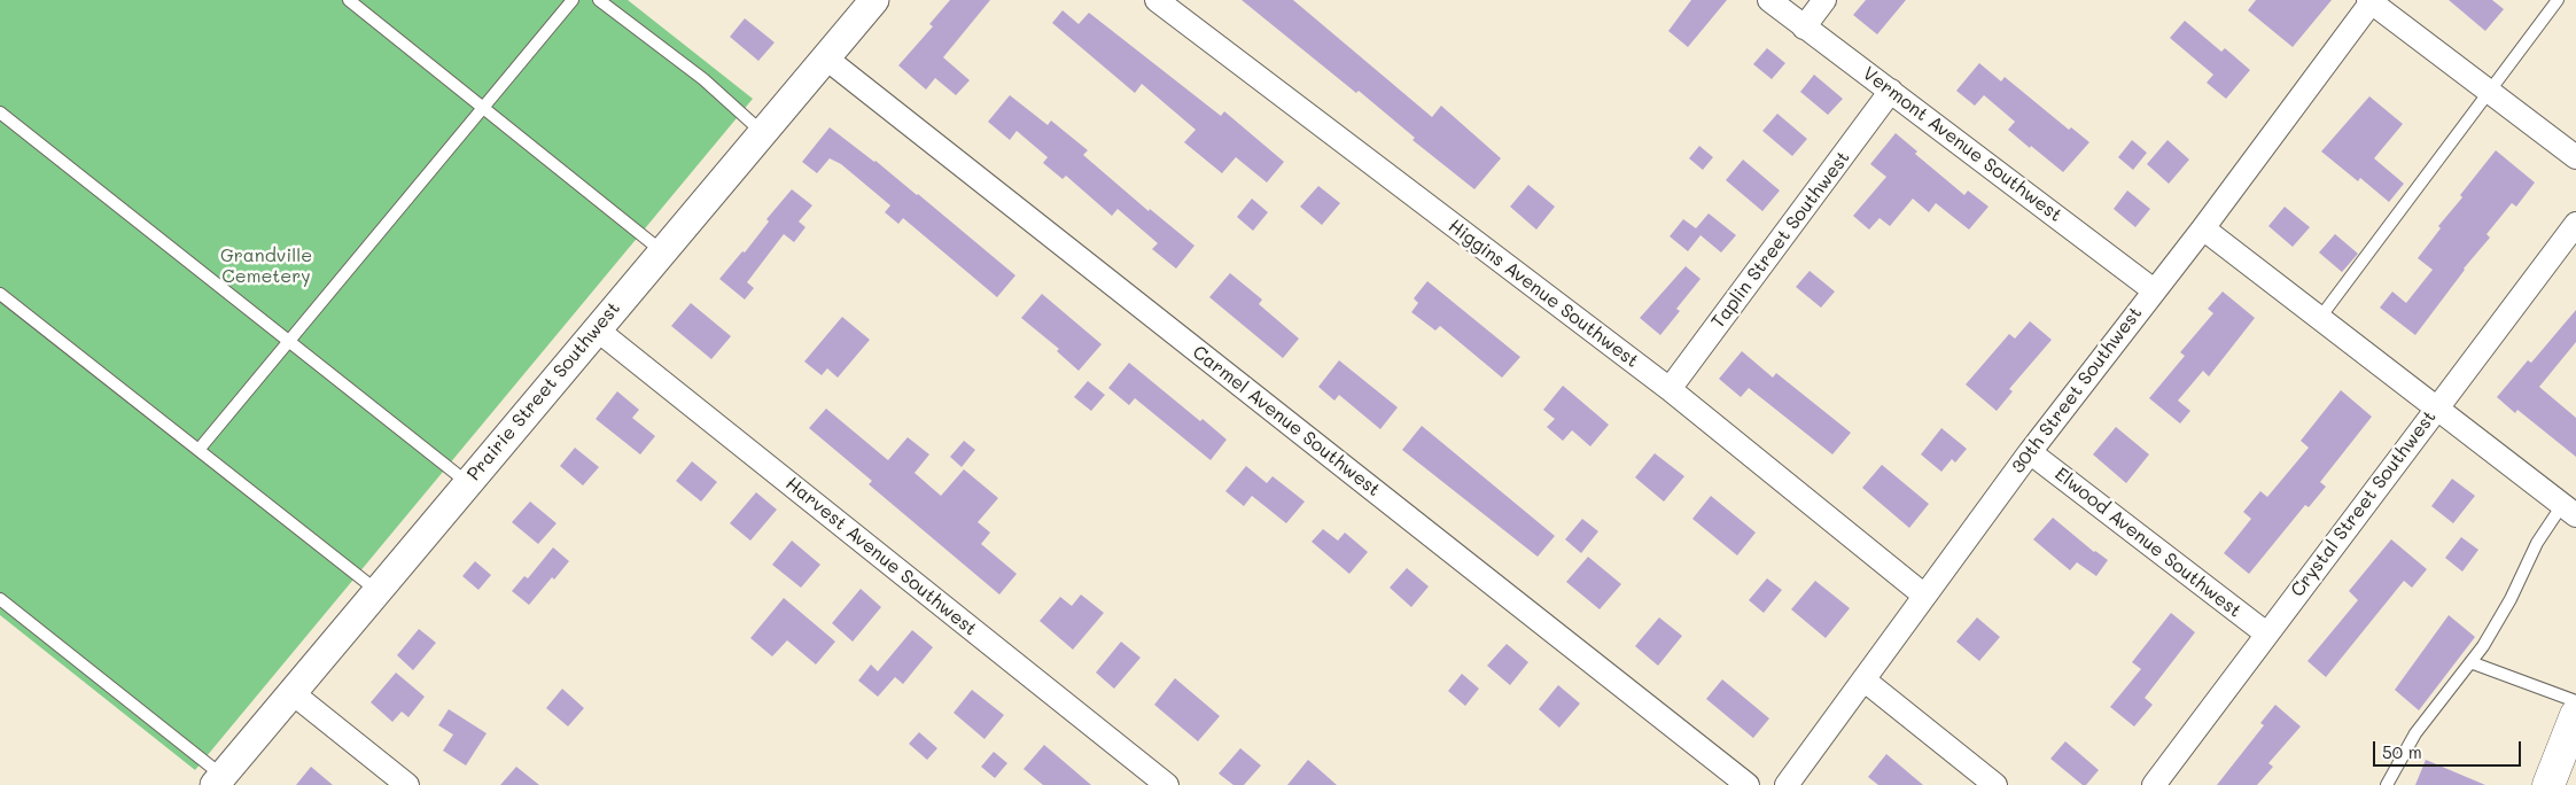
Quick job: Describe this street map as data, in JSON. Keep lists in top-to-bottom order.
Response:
{
  "streets": {
    "street": [
      "Vermont Avenue Southwest",
      "Taplin Street Southwest",
      "Higgins Avenue Southwest",
      "30th Street Southwest",
      "Prairie Street Southwest",
      "Carmel Avenue Southwest",
      "Crystal Street Southwest",
      "Elwood Avenue Southwest",
      "Harvest Avenue Southwest"
    ]
  },
  "crossings": [
    ["Vermont Avenue Southwest", "Taplin Street Southwest"],
    ["Vermont Avenue Southwest", "30th Street Southwest"],
    ["Taplin Street Southwest", "Higgins Avenue Southwest"],
    ["Higgins Avenue Southwest", "30th Street Southwest"],
    ["30th Street Southwest", "Elwood Avenue Southwest"],
    ["Prairie Street Southwest", "Carmel Avenue Southwest"],
    ["Prairie Street Southwest", "Harvest Avenue Southwest"],
    ["Crystal Street Southwest", "Elwood Avenue Southwest"]
  ],
  "parks": ["Grandville Cemetery"],
  "scale_bar": "50 m"
}
